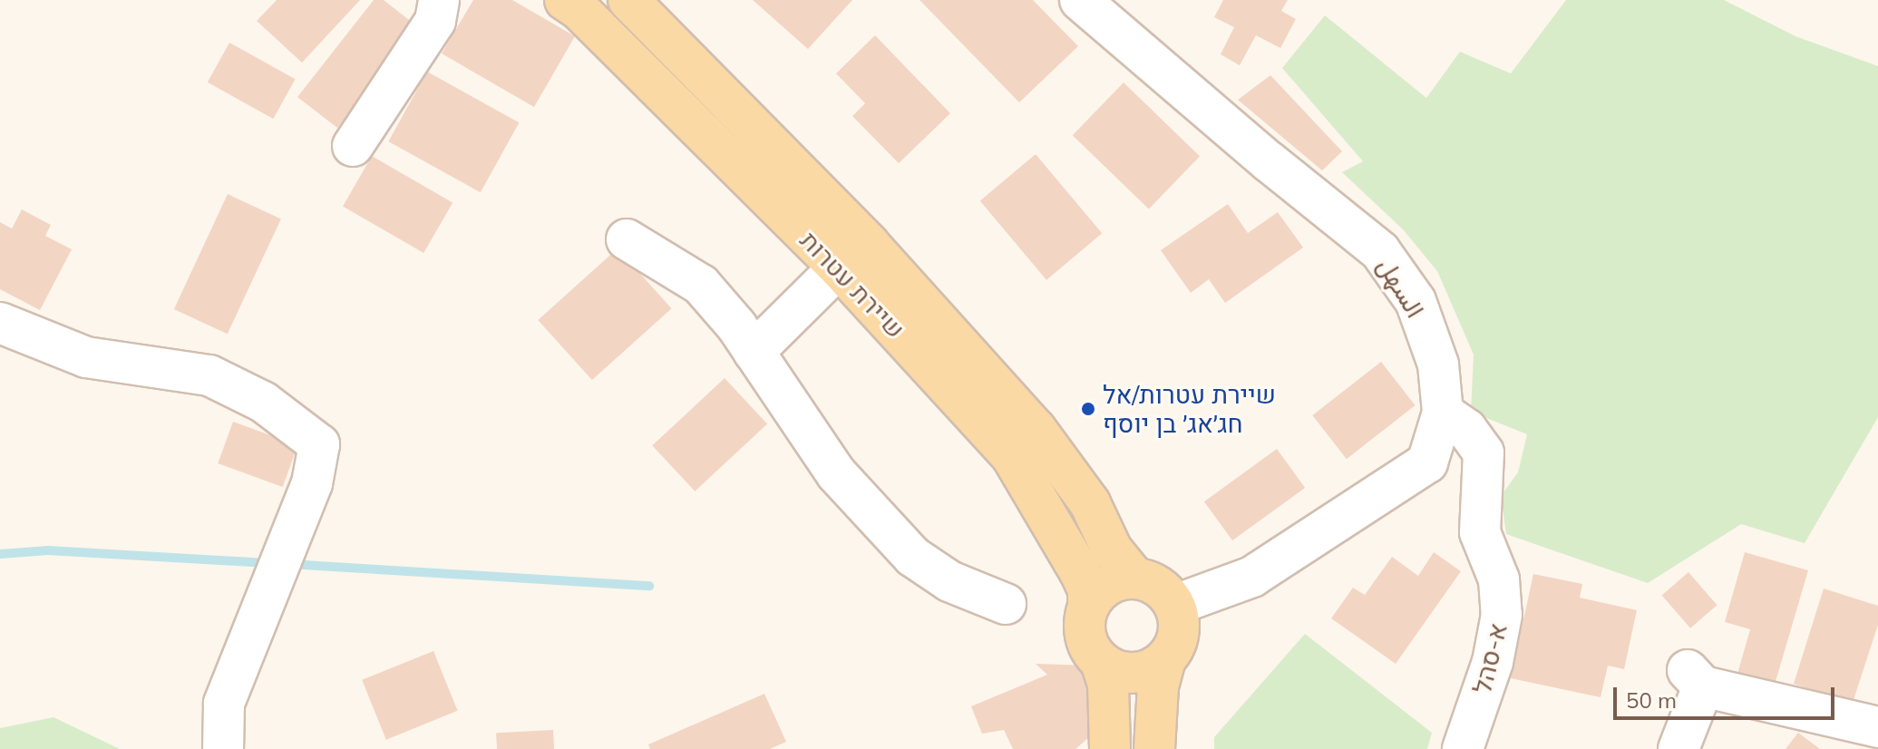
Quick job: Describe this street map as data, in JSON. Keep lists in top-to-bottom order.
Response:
{
  "streets": {
    "main road": ["שיירת עטרות"],
    "street": ["السهل", "א-סהל"]
  },
  "crossings": [
    ["שיירת עטרות", "السهل"],
    ["السهل", "א-סהל"]
  ],
  "places": ["שיירת עטרות/אל חג׳אג׳ בן יוסף"],
  "scale_bar": "50 m"
}
